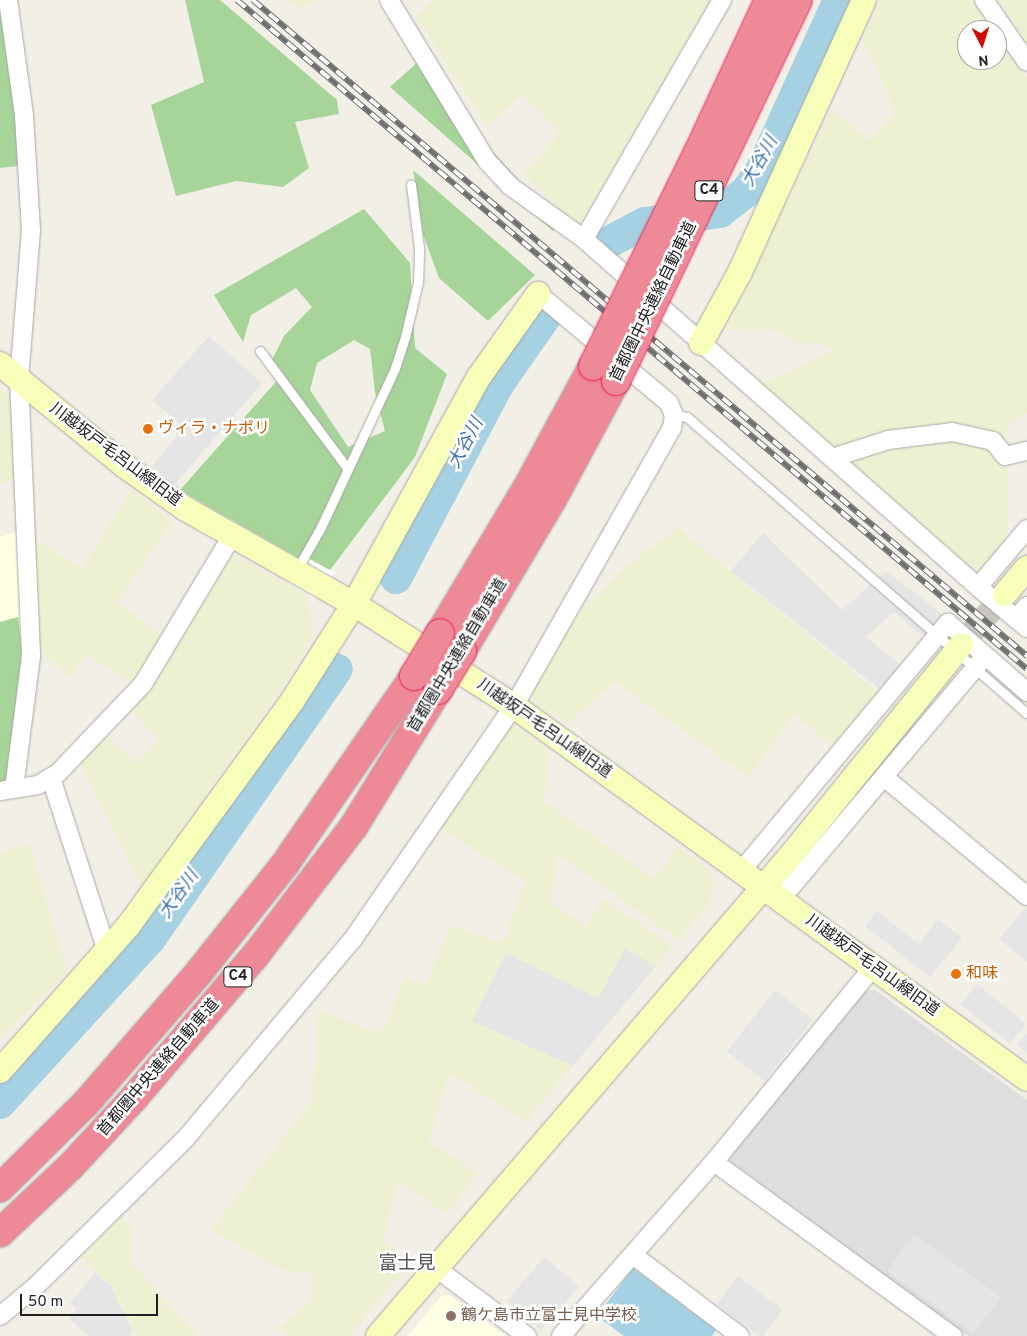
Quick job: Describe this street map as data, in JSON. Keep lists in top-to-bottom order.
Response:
{
  "streets": {
    "highway": ["C4", "首都圏中央連絡自動車道"],
    "street": ["川越坂戸毛呂山線旧道"]
  },
  "districts": ["富士見"],
  "water": ["大谷川"],
  "places": ["ヴィラ・ナポリ", "和味", "鶴ケ島市立富士見中学校"],
  "scale_bar": "50 m",
  "north": "bottom"
}
